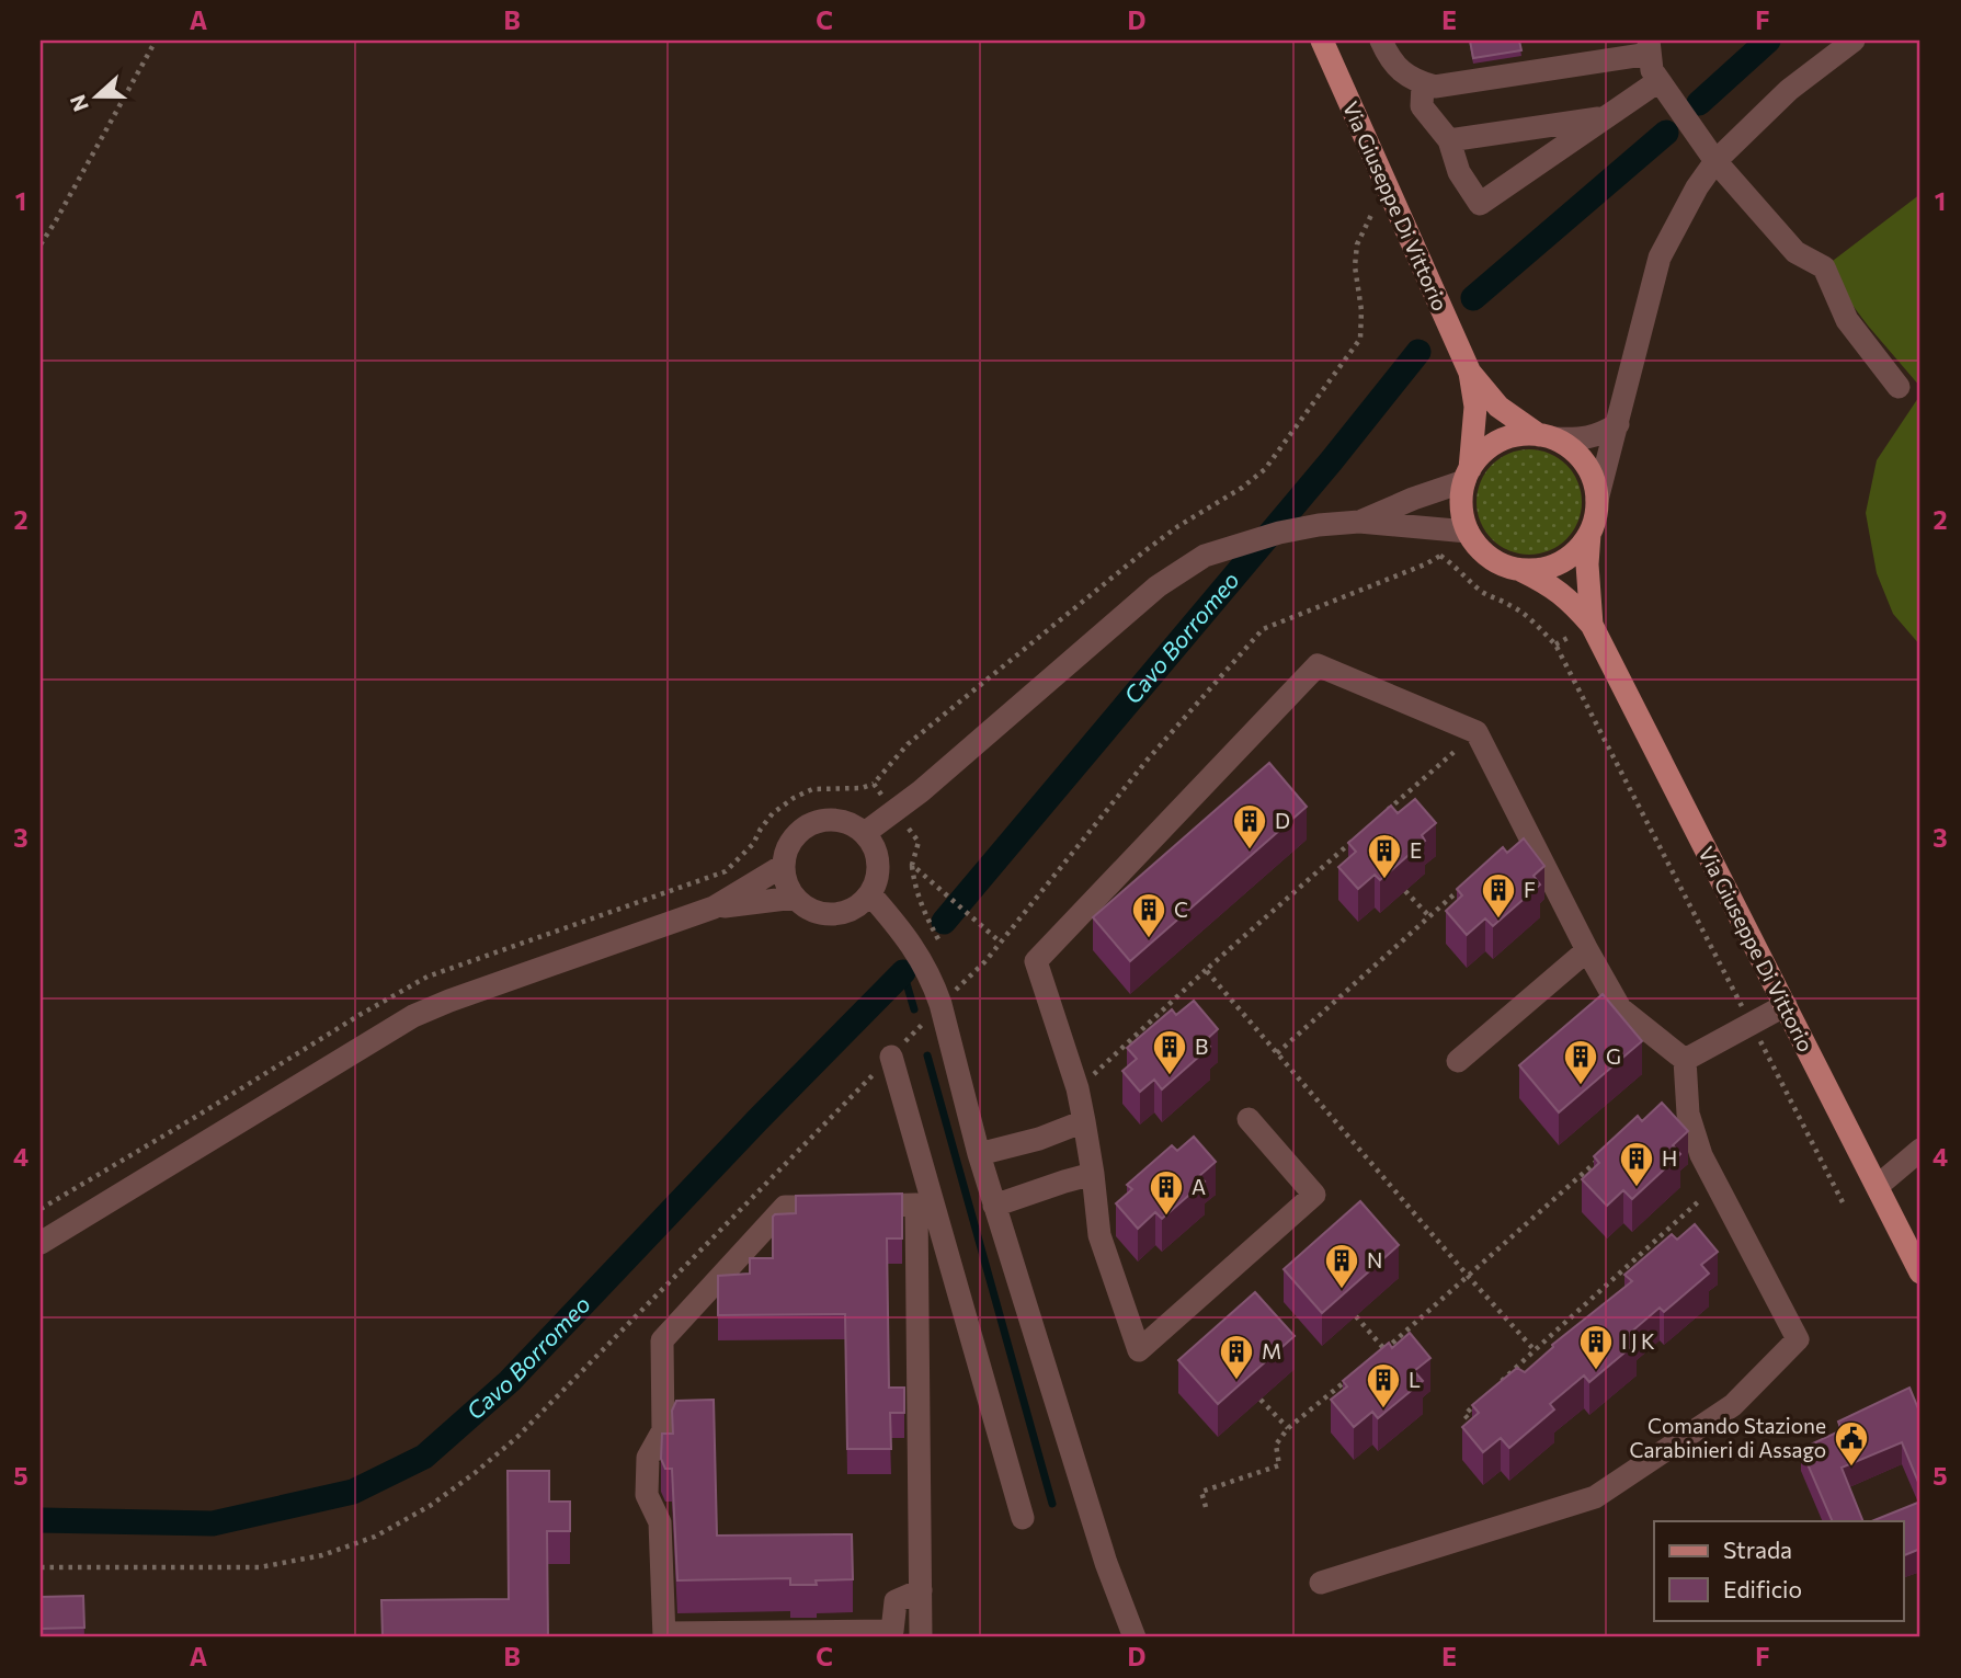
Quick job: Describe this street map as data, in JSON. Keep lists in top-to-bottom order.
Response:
{
  "streets": {
    "main road": ["Via Giuseppe Di Vittorio"]
  },
  "water": ["Cavo Borromeo"],
  "places": {
    "building": [
      "D",
      "E",
      "F",
      "C",
      "B",
      "G",
      "H",
      "A",
      "N",
      "I J K",
      "M",
      "L"
    ],
    "public building": ["Comando Stazione Carabinieri di Assago"]
  },
  "legend": ["Strada", "Edificio"],
  "north": "left",
  "grid": {
    "columns": [
      "A",
      "B",
      "C",
      "D",
      "E",
      "F"
    ],
    "rows": [
      "1",
      "2",
      "3",
      "4",
      "5"
    ]
  }
}
